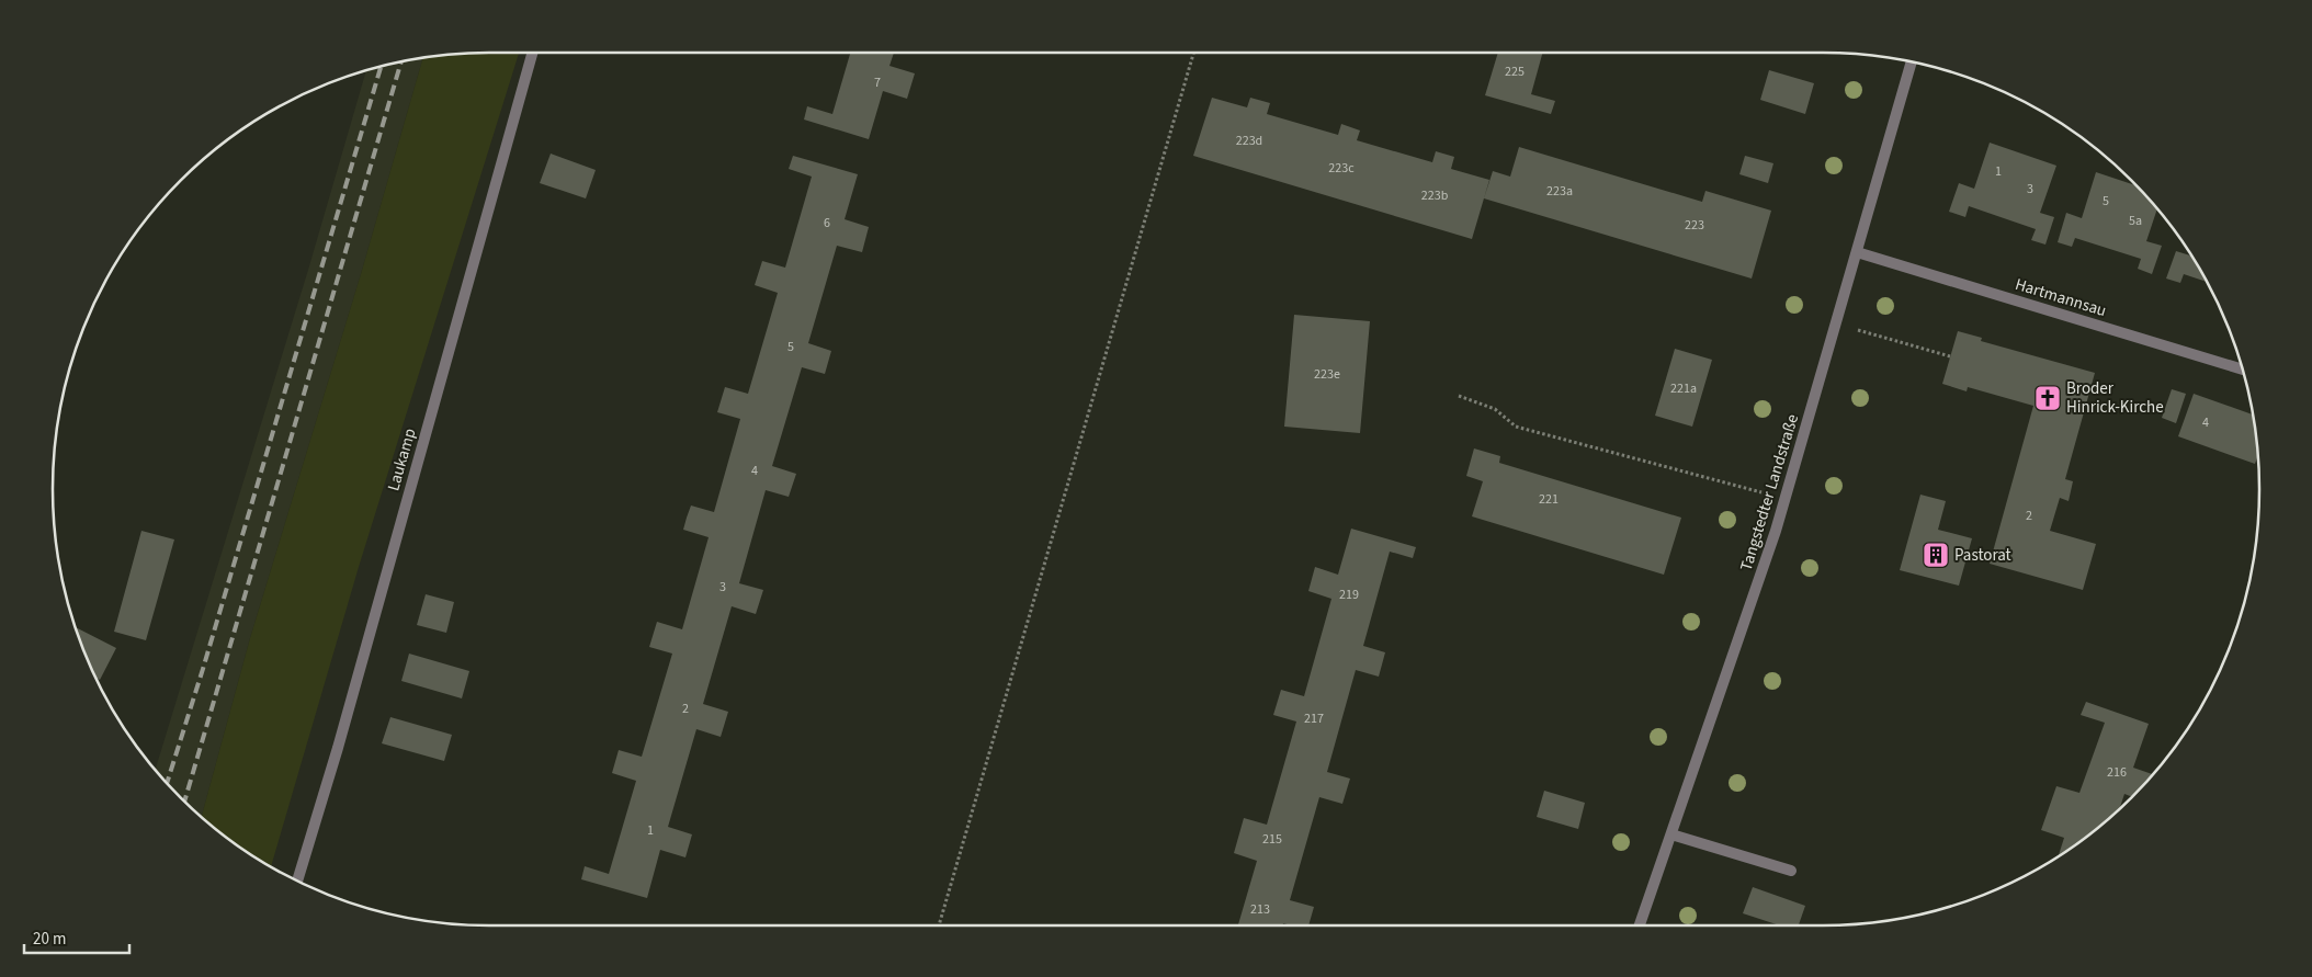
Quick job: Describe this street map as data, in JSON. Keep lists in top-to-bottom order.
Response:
{
  "streets": {
    "street": ["Hartmannsau", "Laukamp", "Tangstedter Landstraße"]
  },
  "crossings": [
    ["Hartmannsau", "Tangstedter Landstraße"]
  ],
  "places": {
    "church": ["Broder Hinrick-Kirche"],
    "building": ["Pastorat"]
  },
  "house_numbers": [
    "225",
    "7",
    "223d",
    "223c",
    "1",
    "3",
    "223a",
    "223b",
    "5",
    "5a",
    "6",
    "223",
    "5",
    "223e",
    "221a",
    "4",
    "4",
    "221",
    "2",
    "3",
    "219",
    "2",
    "217",
    "216",
    "1",
    "215",
    "213"
  ],
  "scale_bar": "20 m"
}
